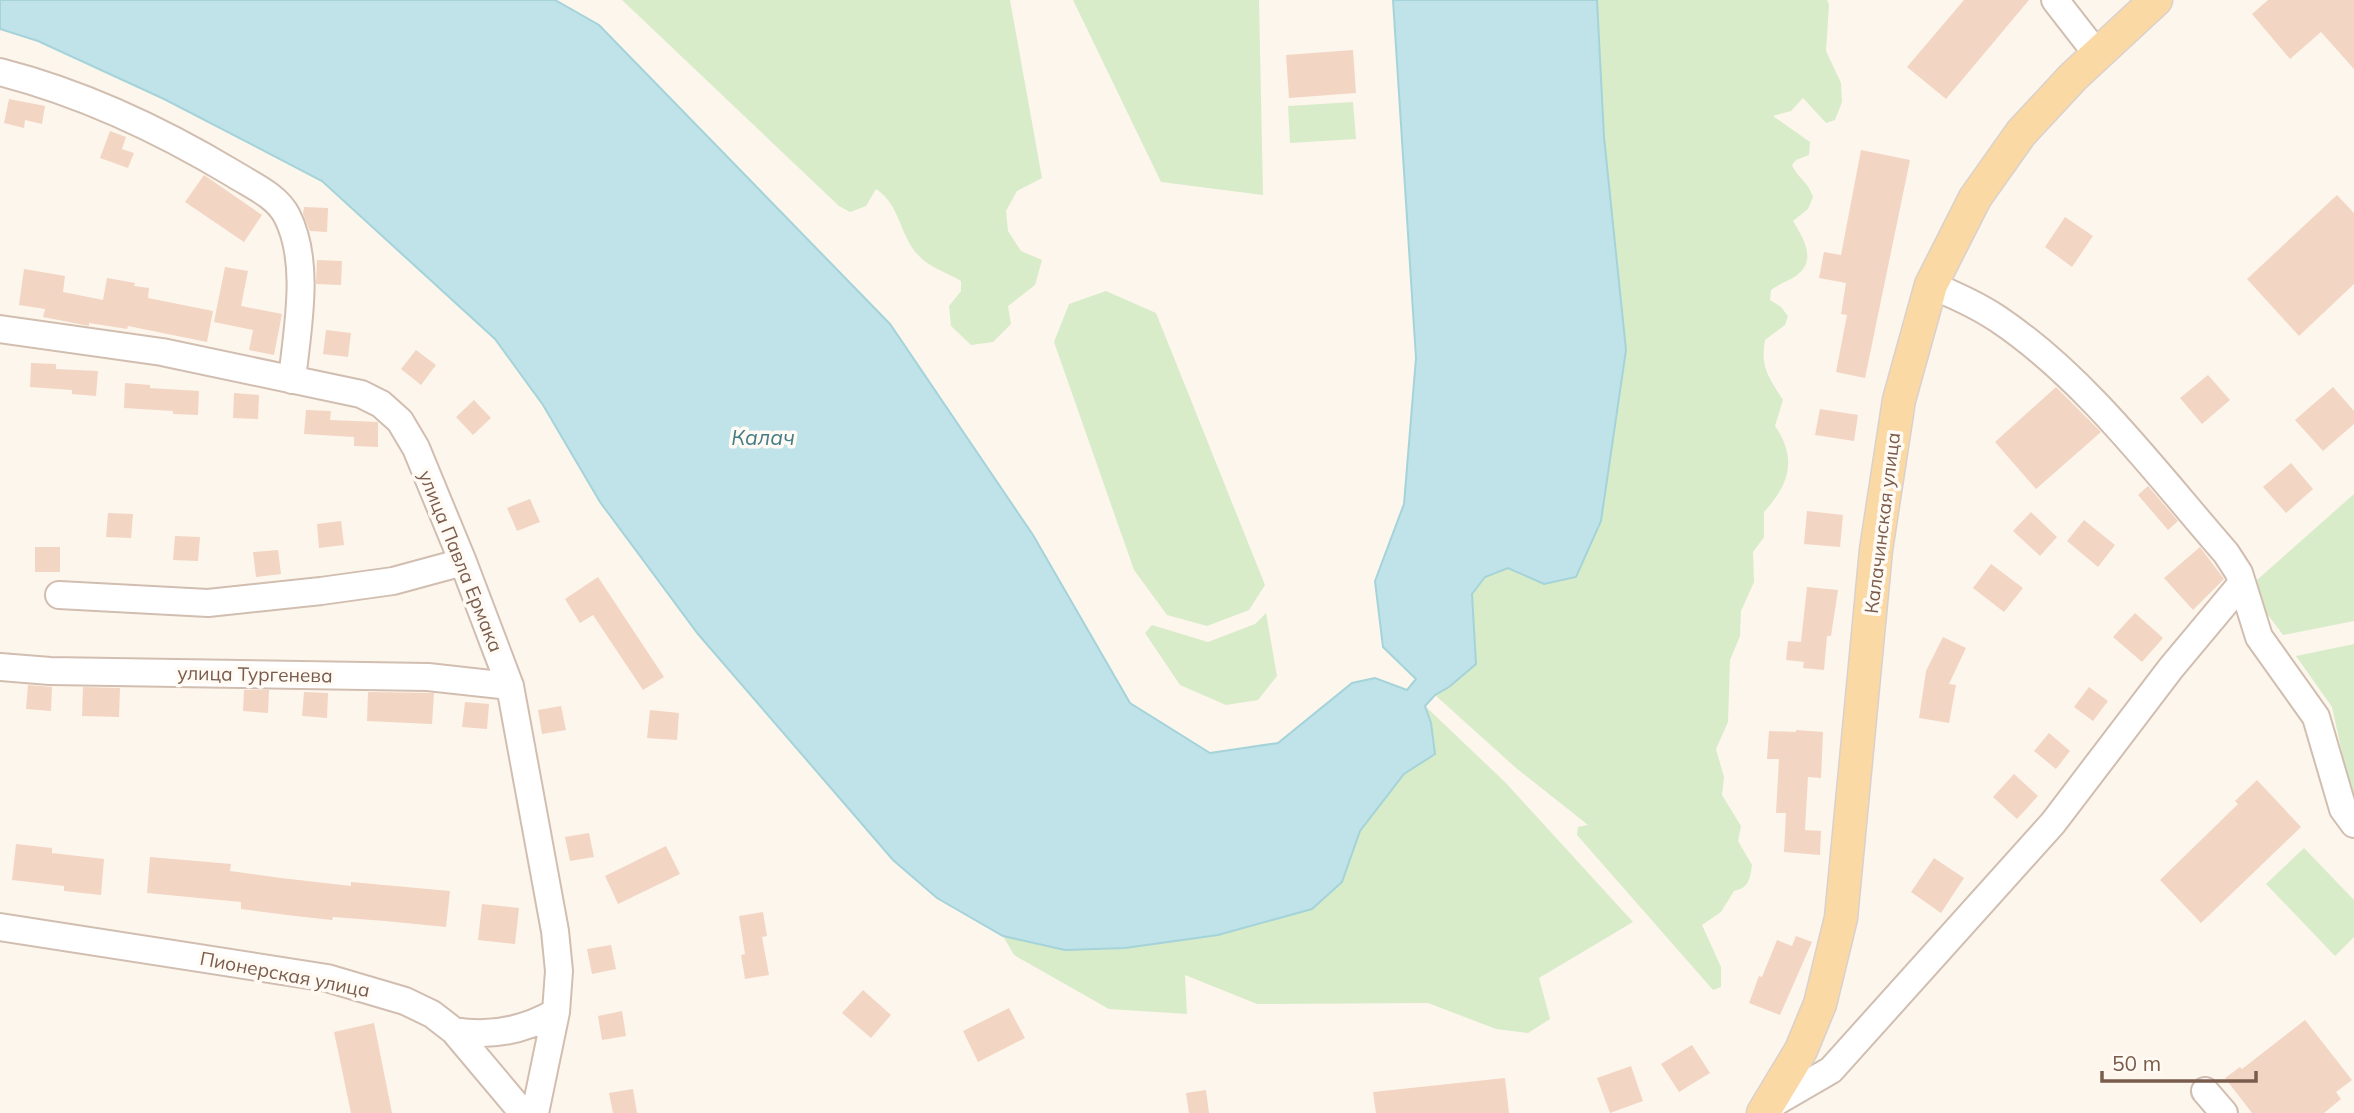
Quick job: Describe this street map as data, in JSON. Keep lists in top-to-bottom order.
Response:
{
  "streets": {
    "main road": ["Калачинская улица"],
    "street": ["улица Павла Ермака", "улица Тургенева", "Пионерская улица"]
  },
  "crossings": [
    ["улица Павла Ермака", "улица Тургенева"]
  ],
  "water": ["Калач"],
  "scale_bar": "50 m"
}
